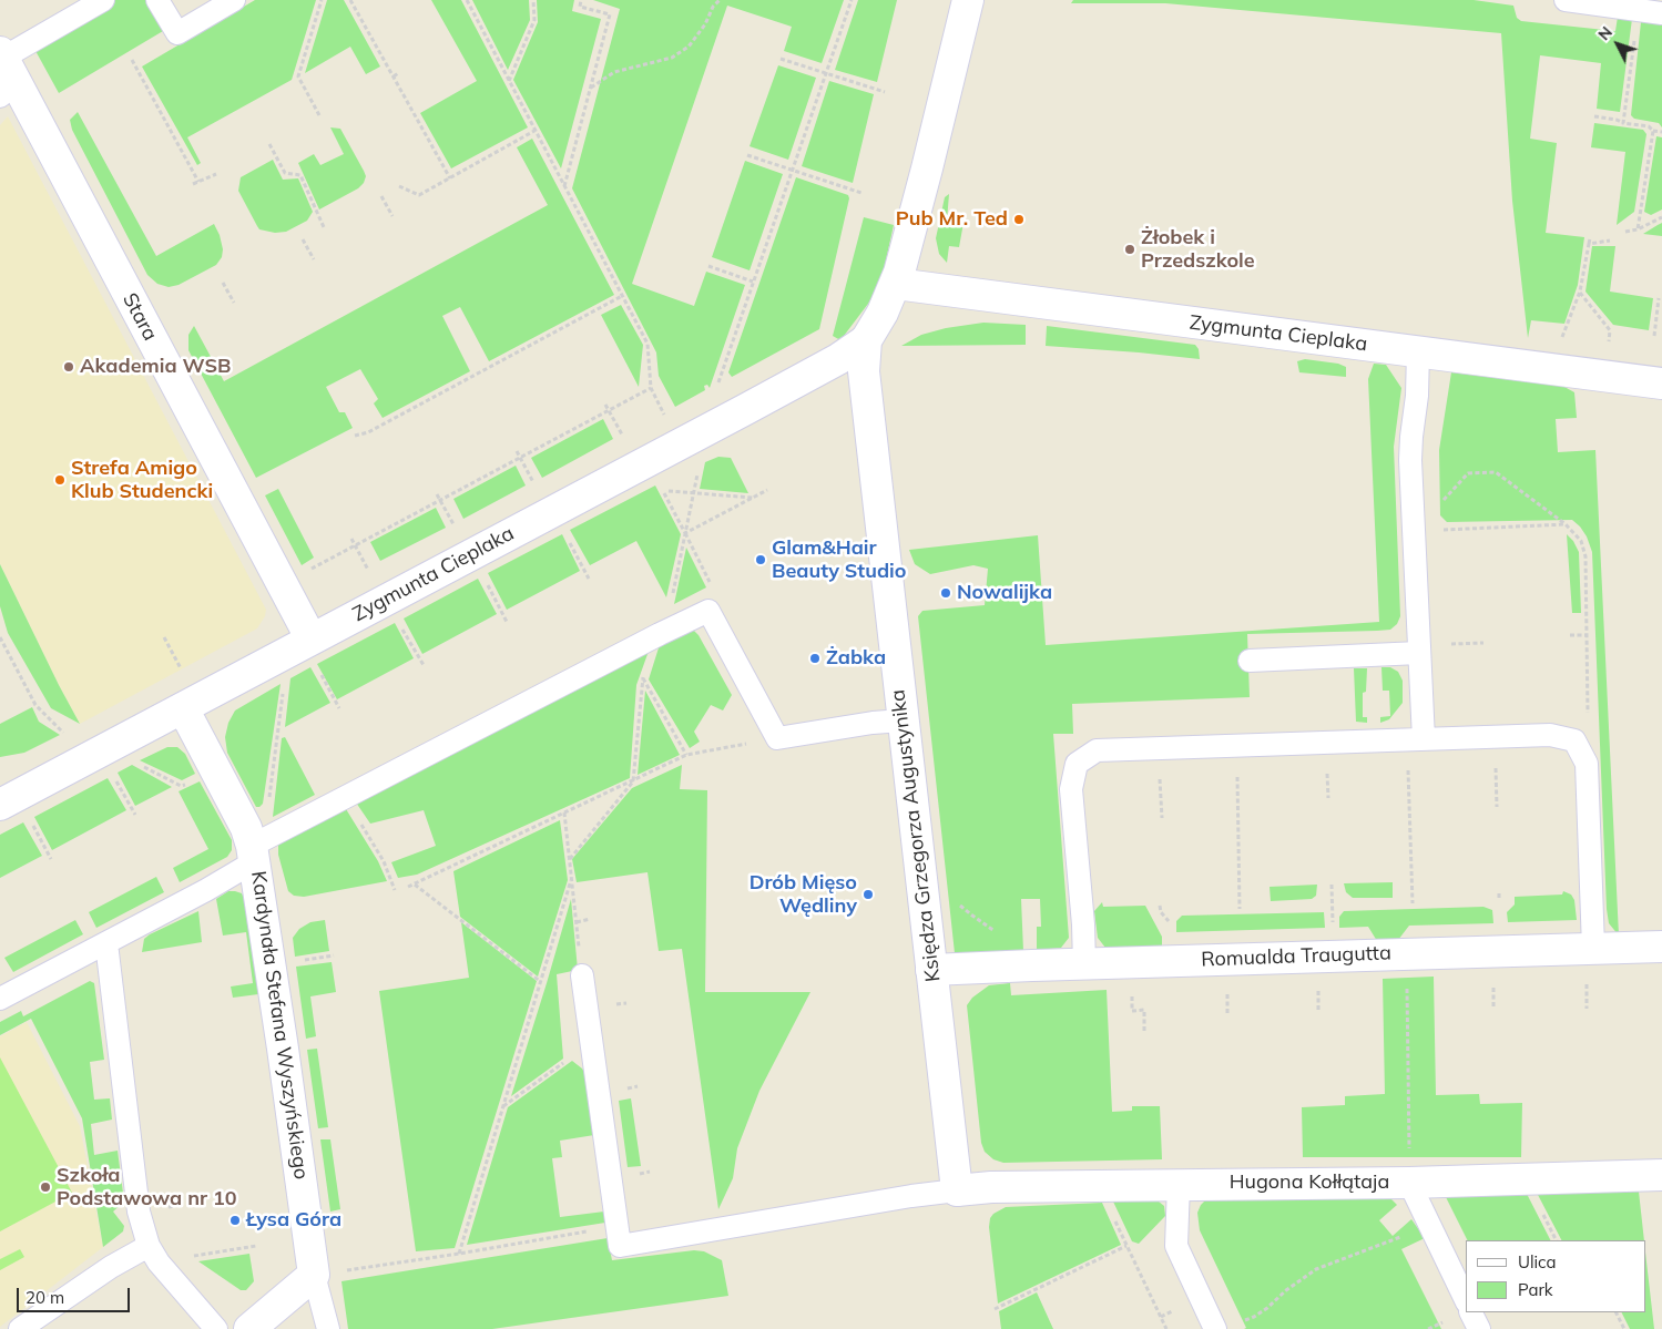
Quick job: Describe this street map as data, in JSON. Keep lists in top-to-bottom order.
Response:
{
  "streets": {
    "street": [
      "Stara",
      "Zygmunta Cieplaka",
      "Księdza Grzegorza Augustynika",
      "Romualda Traugutta",
      "Kardynała Stefana Wyszyńskiego",
      "Hugona Kołłątaja"
    ]
  },
  "crossings": [
    ["Stara", "Zygmunta Cieplaka"],
    ["Zygmunta Cieplaka", "Księdza Grzegorza Augustynika"],
    ["Zygmunta Cieplaka", "Kardynała Stefana Wyszyńskiego"],
    ["Księdza Grzegorza Augustynika", "Romualda Traugutta"],
    ["Księdza Grzegorza Augustynika", "Hugona Kołłątaja"]
  ],
  "places": [
    "Pub Mr. Ted",
    "Żłobek i Przedszkole",
    "Akademia WSB",
    "Strefa Amigo Klub Studencki",
    "Glam&Hair Beauty Studio",
    "Nowalijka",
    "Żabka",
    "Drób Mięso Wędliny",
    "Szkoła Podstawowa nr 10",
    "Łysa Góra"
  ],
  "legend": ["Ulica", "Park"],
  "scale_bar": "20 m",
  "north": "top left"
}
